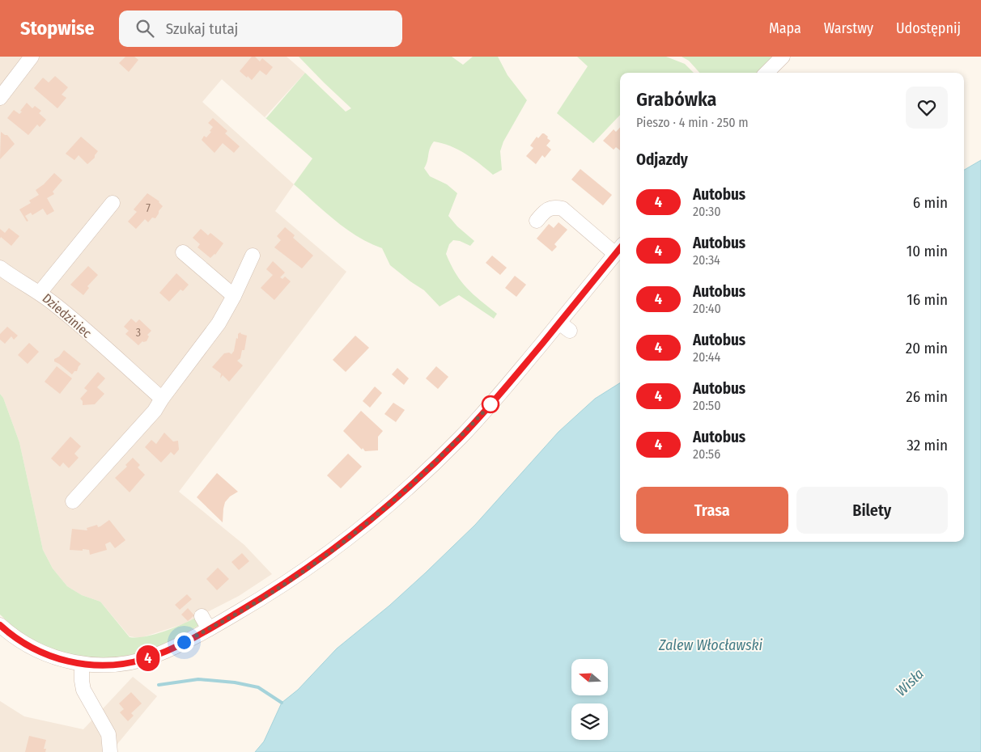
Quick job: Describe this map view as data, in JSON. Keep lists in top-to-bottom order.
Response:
{
  "streets": {
    "street": ["Dziedziniec"]
  },
  "water": ["Zalew Włocławski", "Wisła"],
  "lines": ["bus line 4"],
  "house_numbers": ["7", "3"],
  "north": "left",
  "page": {
    "header": "Stopwise",
    "search": "Szukaj tutaj",
    "nav": ["Mapa", "Warstwy", "Udostępnij"],
    "on_map": "4",
    "heading": [
      ["Grabówka", "Pieszo · 4 min · 250 m"],
      "Odjazdy"
    ],
    "list": [
      {
        "mark": "4",
        "name": "Autobus",
        "note": "20:30",
        "value": "6 min"
      },
      {
        "mark": "4",
        "name": "Autobus",
        "note": "20:34",
        "value": "10 min"
      },
      {
        "mark": "4",
        "name": "Autobus",
        "note": "20:40",
        "value": "16 min"
      },
      {
        "mark": "4",
        "name": "Autobus",
        "note": "20:44",
        "value": "20 min"
      },
      {
        "mark": "4",
        "name": "Autobus",
        "note": "20:50",
        "value": "26 min"
      },
      {
        "mark": "4",
        "name": "Autobus",
        "note": "20:56",
        "value": "32 min"
      }
    ],
    "buttons": ["Trasa", "Bilety"]
  }
}
